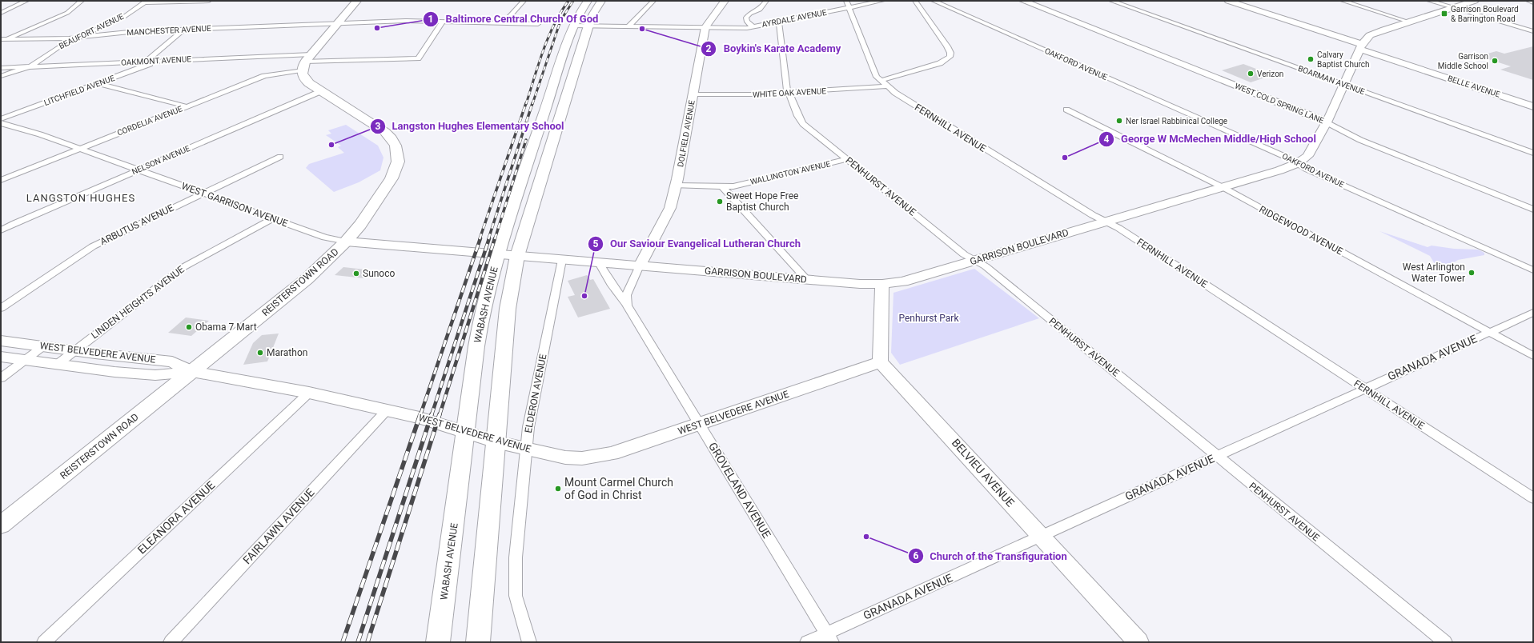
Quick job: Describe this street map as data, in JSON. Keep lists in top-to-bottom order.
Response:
{
  "streets": {
    "main road": [
      "BELLE AVENUE",
      "WEST COLD SPRING LANE",
      "DOLFIELD AVENUE",
      "WEST GARRISON AVENUE",
      "GARRISON BOULEVARD",
      "REISTERSTOWN ROAD",
      "WABASH AVENUE",
      "WEST BELVEDERE AVENUE",
      "BELVIEU AVENUE"
    ],
    "street": [
      "AYRDALE AVENUE",
      "MANCHESTER AVENUE",
      "BEAUFORT AVENUE",
      "OAKMONT AVENUE",
      "OAKFORD AVENUE",
      "BOARMAN AVENUE",
      "LITCHFIELD AVENUE",
      "WHITE OAK AVENUE",
      "CORDELIA AVENUE",
      "FERNHILL AVENUE",
      "NELSON AVENUE",
      "WALLINGTON AVENUE",
      "PENHURST AVENUE",
      "ARBUTUS AVENUE",
      "RIDGEWOOD AVENUE",
      "LINDEN HEIGHTS AVENUE",
      "GRANADA AVENUE",
      "ELDERON AVENUE",
      "GROVELAND AVENUE",
      "ELEANORA AVENUE",
      "FAIRLAWN AVENUE"
    ]
  },
  "crossings": [
    ["AYRDALE AVENUE", "FERNHILL AVENUE"],
    ["AYRDALE AVENUE", "DOLFIELD AVENUE"],
    ["AYRDALE AVENUE", "PENHURST AVENUE"],
    ["AYRDALE AVENUE", "WABASH AVENUE"],
    ["MANCHESTER AVENUE", "BEAUFORT AVENUE"],
    ["BEAUFORT AVENUE", "OAKMONT AVENUE"],
    ["OAKMONT AVENUE", "LITCHFIELD AVENUE"],
    ["OAKMONT AVENUE", "CORDELIA AVENUE"],
    ["OAKMONT AVENUE", "REISTERSTOWN ROAD"],
    ["OAKFORD AVENUE", "GARRISON BOULEVARD"],
    ["BOARMAN AVENUE", "GARRISON BOULEVARD"],
    ["BELLE AVENUE", "GARRISON BOULEVARD"],
    ["WHITE OAK AVENUE", "FERNHILL AVENUE"],
    ["WHITE OAK AVENUE", "DOLFIELD AVENUE"],
    ["WHITE OAK AVENUE", "PENHURST AVENUE"],
    ["WEST COLD SPRING LANE", "GARRISON BOULEVARD"],
    ["CORDELIA AVENUE", "WEST GARRISON AVENUE"],
    ["CORDELIA AVENUE", "REISTERSTOWN ROAD"],
    ["FERNHILL AVENUE", "GARRISON BOULEVARD"],
    ["FERNHILL AVENUE", "GRANADA AVENUE"],
    ["DOLFIELD AVENUE", "WALLINGTON AVENUE"],
    ["DOLFIELD AVENUE", "GARRISON BOULEVARD"],
    ["NELSON AVENUE", "WEST GARRISON AVENUE"],
    ["NELSON AVENUE", "REISTERSTOWN ROAD"],
    ["WALLINGTON AVENUE", "PENHURST AVENUE"],
    ["PENHURST AVENUE", "GARRISON BOULEVARD"],
    ["PENHURST AVENUE", "GRANADA AVENUE"],
    ["WEST GARRISON AVENUE", "ARBUTUS AVENUE"],
    ["WEST GARRISON AVENUE", "GARRISON BOULEVARD"],
    ["WEST GARRISON AVENUE", "REISTERSTOWN ROAD"],
    ["WEST GARRISON AVENUE", "LINDEN HEIGHTS AVENUE"],
    ["RIDGEWOOD AVENUE", "GARRISON BOULEVARD"],
    ["RIDGEWOOD AVENUE", "GRANADA AVENUE"],
    ["GARRISON BOULEVARD", "WABASH AVENUE"],
    ["GARRISON BOULEVARD", "ELDERON AVENUE"],
    ["GARRISON BOULEVARD", "GROVELAND AVENUE"],
    ["REISTERSTOWN ROAD", "WEST BELVEDERE AVENUE"],
    ["LINDEN HEIGHTS AVENUE", "WEST BELVEDERE AVENUE"],
    ["WABASH AVENUE", "WEST BELVEDERE AVENUE"],
    ["WEST BELVEDERE AVENUE", "ELDERON AVENUE"],
    ["WEST BELVEDERE AVENUE", "BELVIEU AVENUE"],
    ["WEST BELVEDERE AVENUE", "GROVELAND AVENUE"],
    ["WEST BELVEDERE AVENUE", "ELEANORA AVENUE"],
    ["WEST BELVEDERE AVENUE", "FAIRLAWN AVENUE"],
    ["GRANADA AVENUE", "BELVIEU AVENUE"],
    ["GRANADA AVENUE", "GROVELAND AVENUE"]
  ],
  "districts": ["LANGSTON HUGHES"],
  "parks": ["Penhurst Park"],
  "places": {
    "transit": ["Garrison Boulevard & Barrington Road"],
    "other": [
      "Baltimore Central Church Of God",
      "Boykin's Karate Academy",
      "Calvary Baptist Church",
      "Garrison Middle School",
      "Verizon",
      "Ner Israel Rabbinical College",
      "Langston Hughes Elementary School",
      "George W McMechen Middle/High School",
      "Sweet Hope Free Baptist Church",
      "West Arlington Water Tower",
      "Sunoco",
      "Our Saviour Evangelical Lutheran Church",
      "Obama 7 Mart",
      "Marathon",
      "Mount Carmel Church of God in Christ",
      "Church of the Transfiguration"
    ]
  }
}
